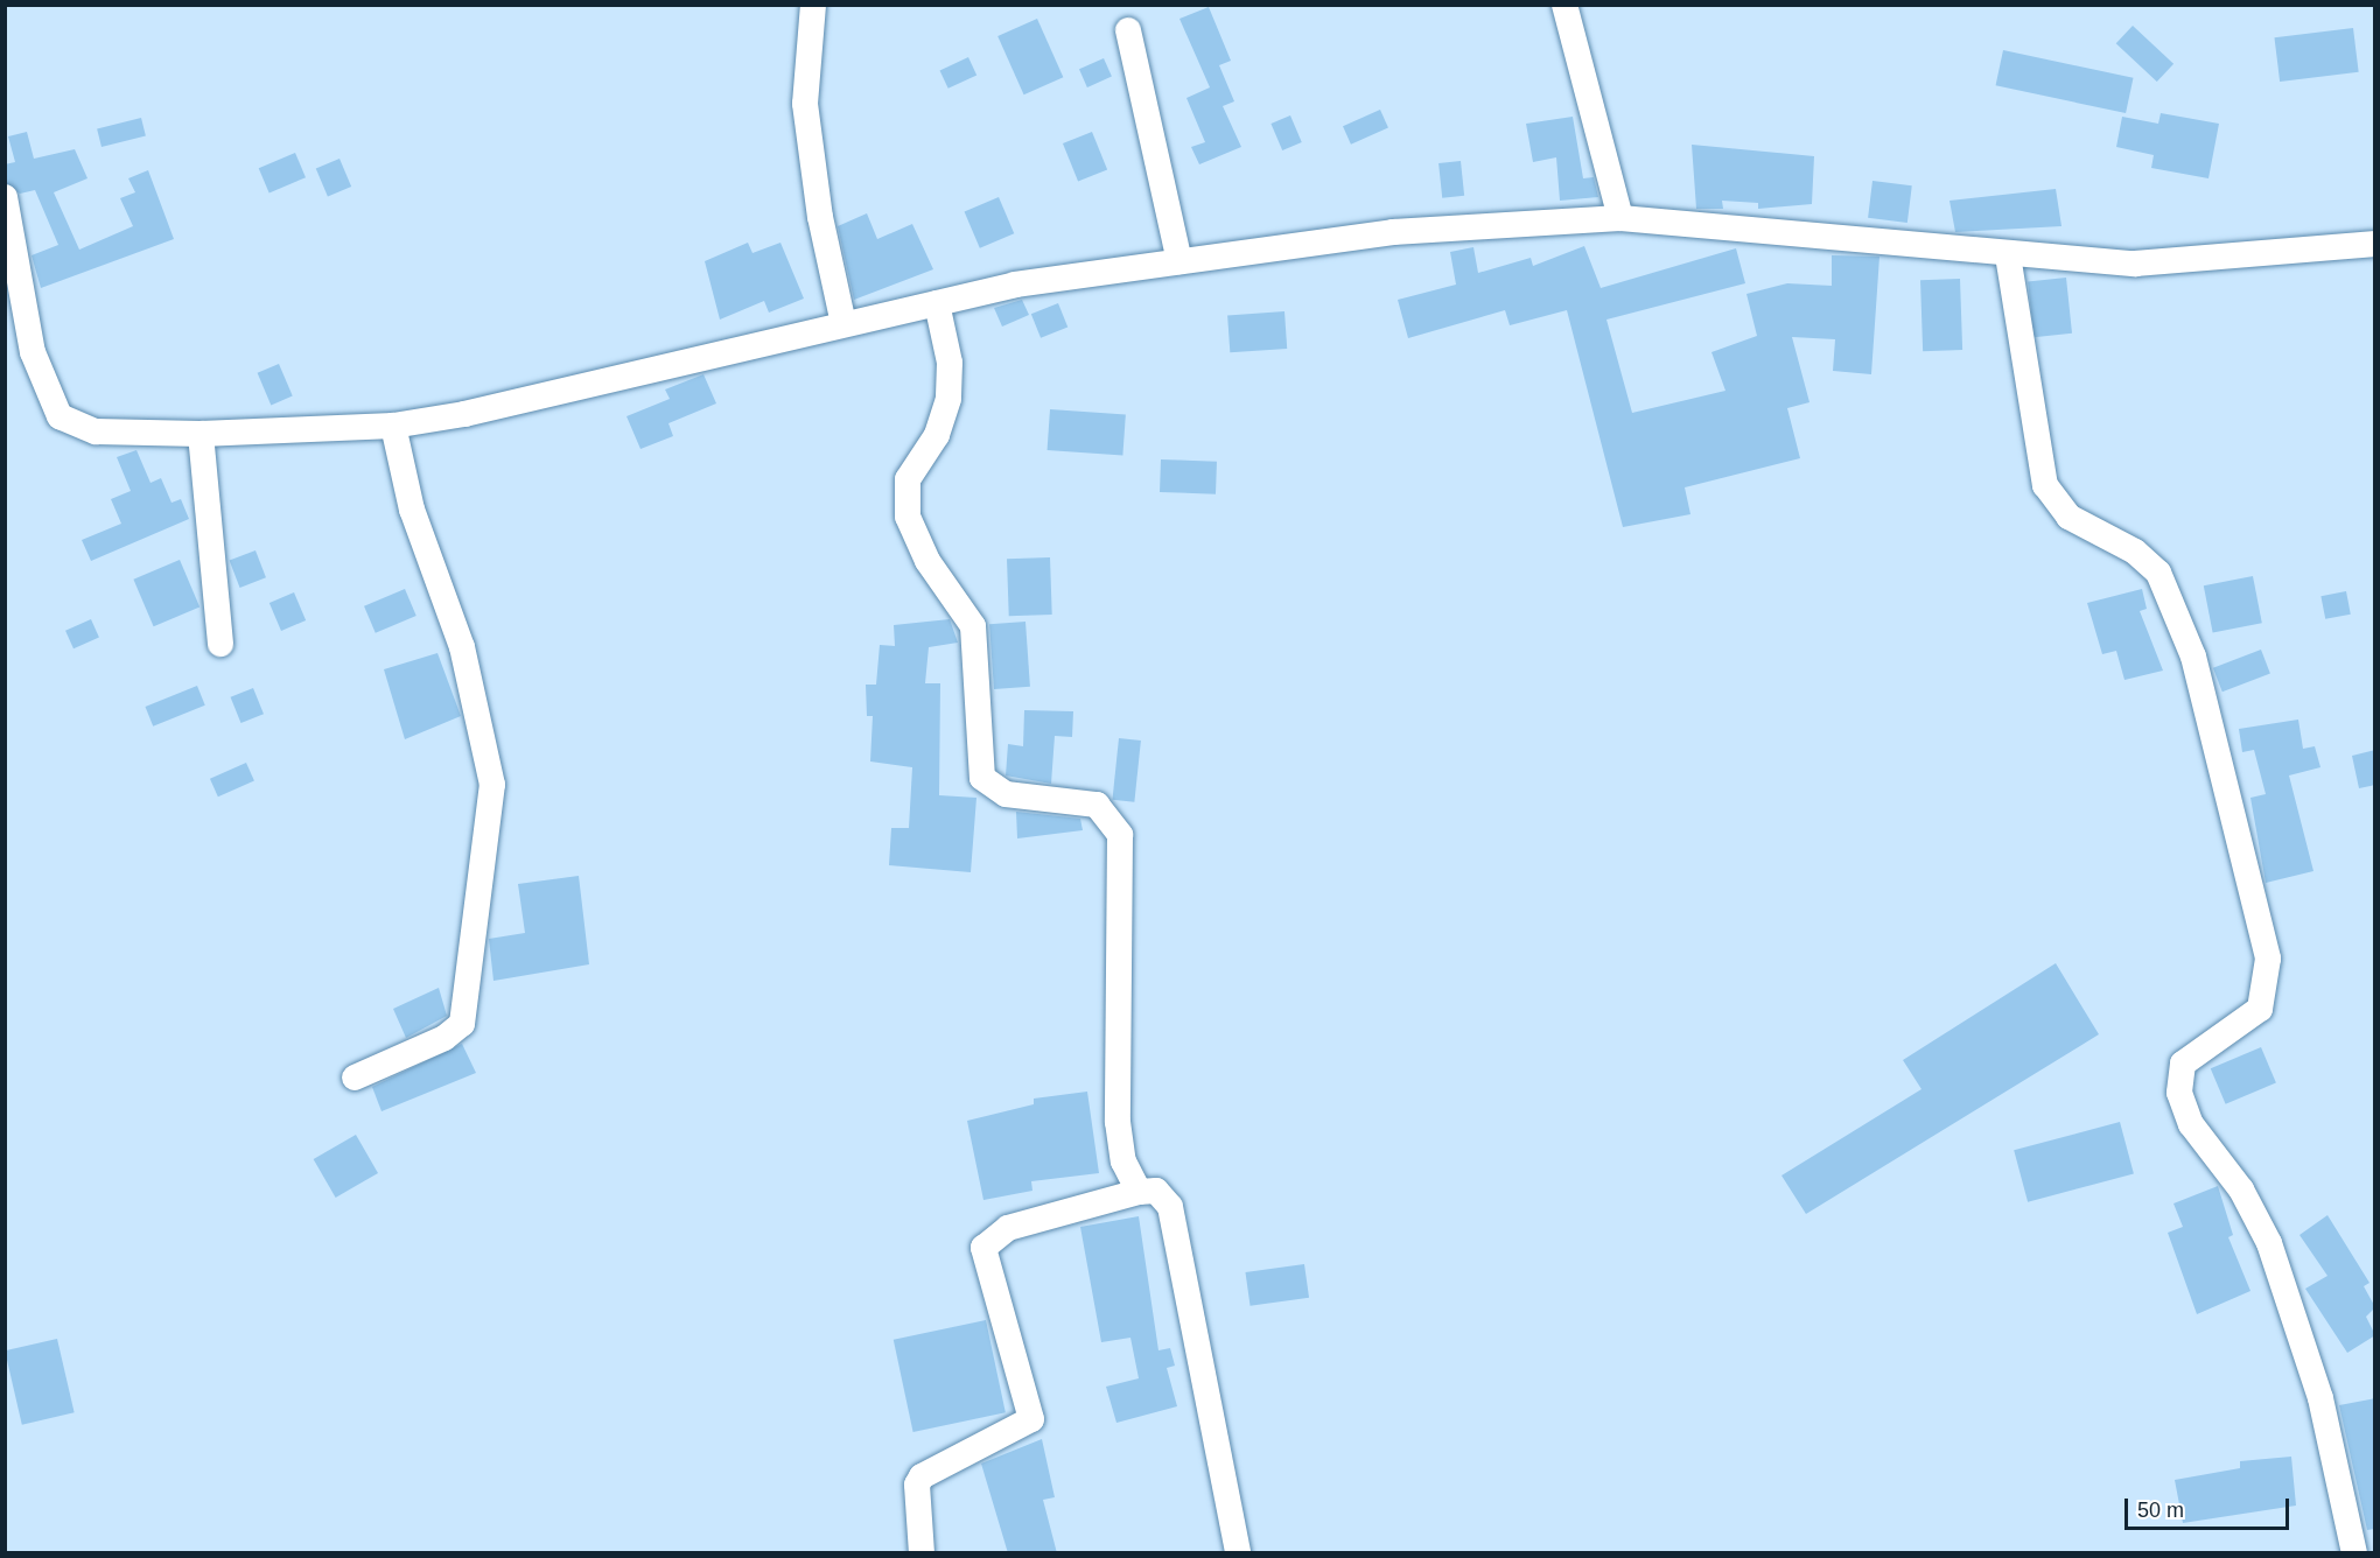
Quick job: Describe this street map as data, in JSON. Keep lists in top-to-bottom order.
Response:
{
  "scale_bar": "50 m"
}
